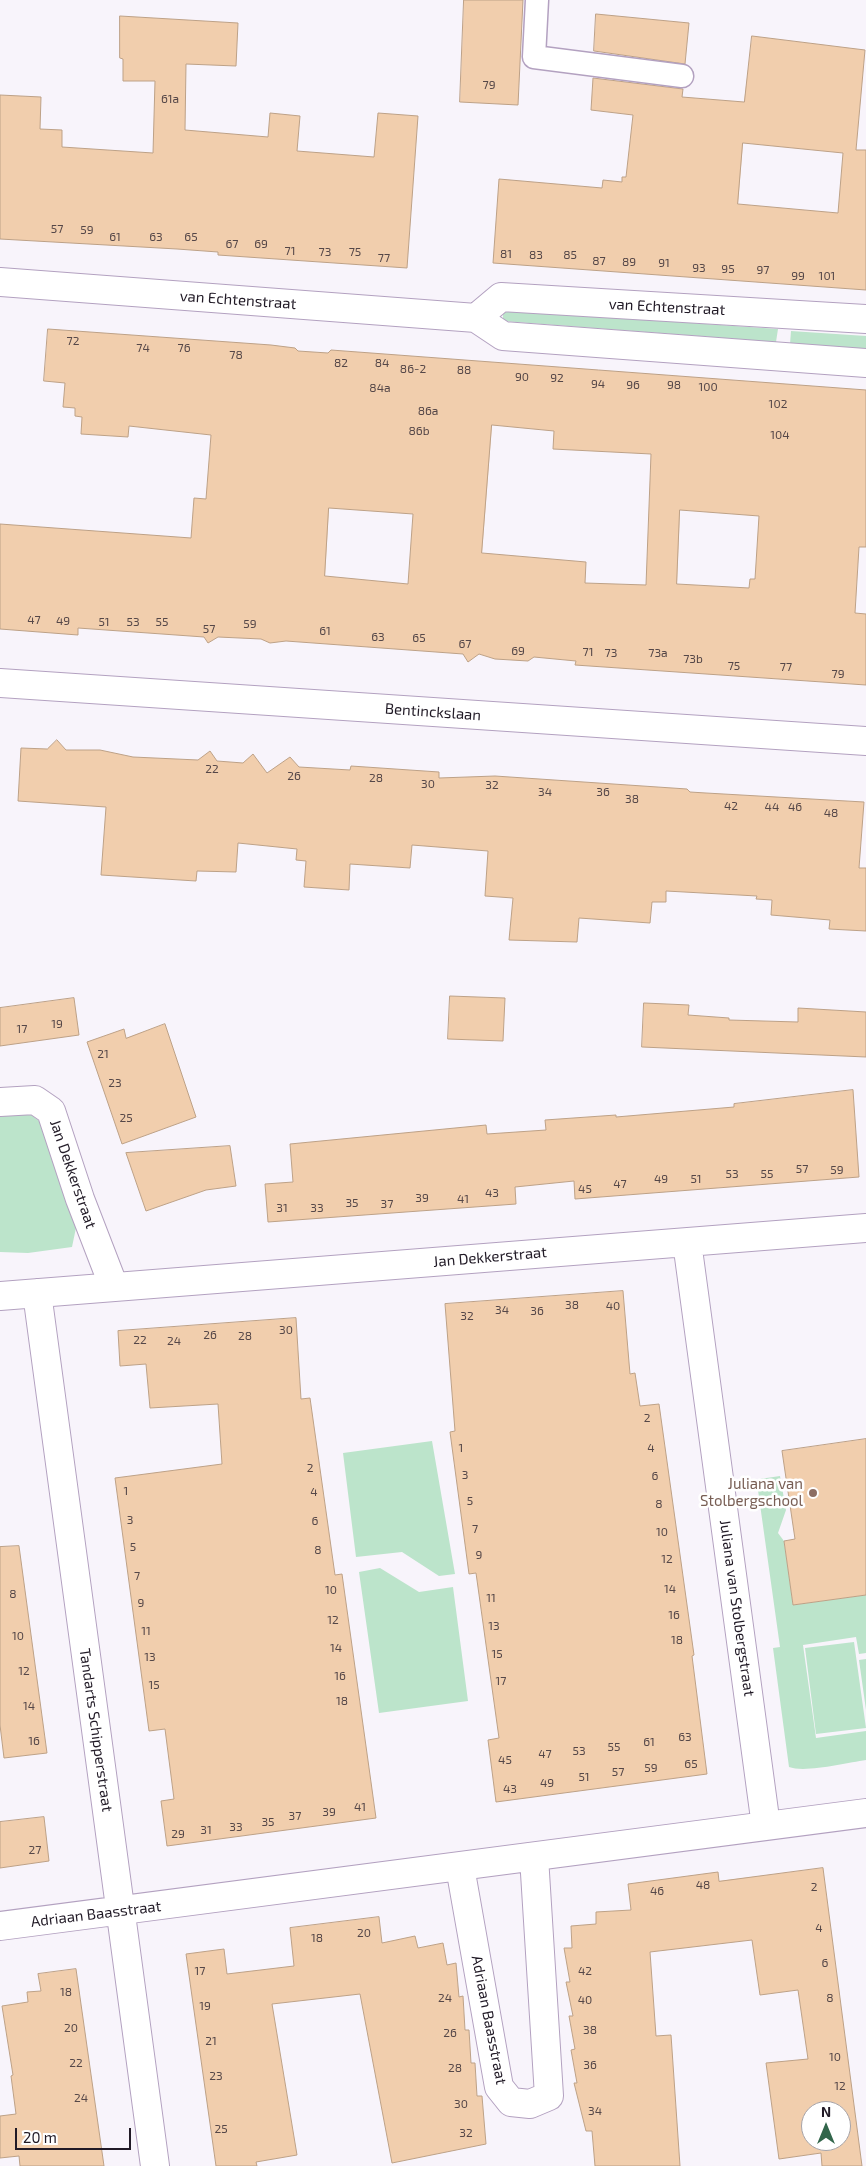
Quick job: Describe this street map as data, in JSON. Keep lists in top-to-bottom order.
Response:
{
  "streets": {
    "street": [
      "van Echtenstraat",
      "Bentinckslaan",
      "Jan Dekkerstraat",
      "Juliana van Stolbergstraat",
      "Tandarts Schipperstraat",
      "Adriaan Baasstraat"
    ]
  },
  "crossings": [
    ["Jan Dekkerstraat", "Juliana van Stolbergstraat"],
    ["Jan Dekkerstraat", "Tandarts Schipperstraat"],
    ["Juliana van Stolbergstraat", "Adriaan Baasstraat"],
    ["Tandarts Schipperstraat", "Adriaan Baasstraat"]
  ],
  "places": ["Juliana van Stolbergschool"],
  "house_numbers": [
    "79",
    "61a",
    "57",
    "59",
    "61",
    "63",
    "65",
    "67",
    "69",
    "71",
    "73",
    "75",
    "81",
    "83",
    "85",
    "77",
    "87",
    "89",
    "91",
    "93",
    "95",
    "97",
    "99",
    "101",
    "72",
    "74",
    "76",
    "78",
    "82",
    "84",
    "86-2",
    "88",
    "90",
    "92",
    "94",
    "96",
    "98",
    "100",
    "84a",
    "102",
    "86a",
    "86b",
    "104",
    "47",
    "49",
    "51",
    "53",
    "55",
    "59",
    "57",
    "61",
    "63",
    "65",
    "67",
    "69",
    "71",
    "73",
    "73a",
    "73b",
    "75",
    "77",
    "79",
    "22",
    "26",
    "28",
    "30",
    "32",
    "34",
    "36",
    "38",
    "42",
    "44",
    "46",
    "48",
    "19",
    "17",
    "21",
    "23",
    "25",
    "57",
    "59",
    "53",
    "55",
    "49",
    "51",
    "47",
    "45",
    "43",
    "39",
    "41",
    "35",
    "37",
    "31",
    "33",
    "38",
    "40",
    "34",
    "36",
    "32",
    "30",
    "26",
    "28",
    "22",
    "24",
    "2",
    "1",
    "4",
    "2",
    "3",
    "6",
    "1",
    "4",
    "5",
    "8",
    "3",
    "6",
    "7",
    "10",
    "5",
    "8",
    "9",
    "12",
    "7",
    "14",
    "10",
    "8",
    "11",
    "9",
    "16",
    "12",
    "13",
    "11",
    "10",
    "18",
    "14",
    "15",
    "13",
    "12",
    "16",
    "17",
    "15",
    "18",
    "14",
    "63",
    "16",
    "61",
    "55",
    "53",
    "47",
    "45",
    "65",
    "59",
    "57",
    "51",
    "49",
    "43",
    "41",
    "39",
    "37",
    "35",
    "33",
    "31",
    "29",
    "27",
    "48",
    "2",
    "46",
    "4",
    "20",
    "18",
    "6",
    "17",
    "42",
    "18",
    "24",
    "8",
    "40",
    "19",
    "20",
    "38",
    "26",
    "21",
    "10",
    "22",
    "36",
    "28",
    "23",
    "12",
    "24",
    "30",
    "34",
    "25",
    "32"
  ],
  "scale_bar": "20 m",
  "north": "top"
}
